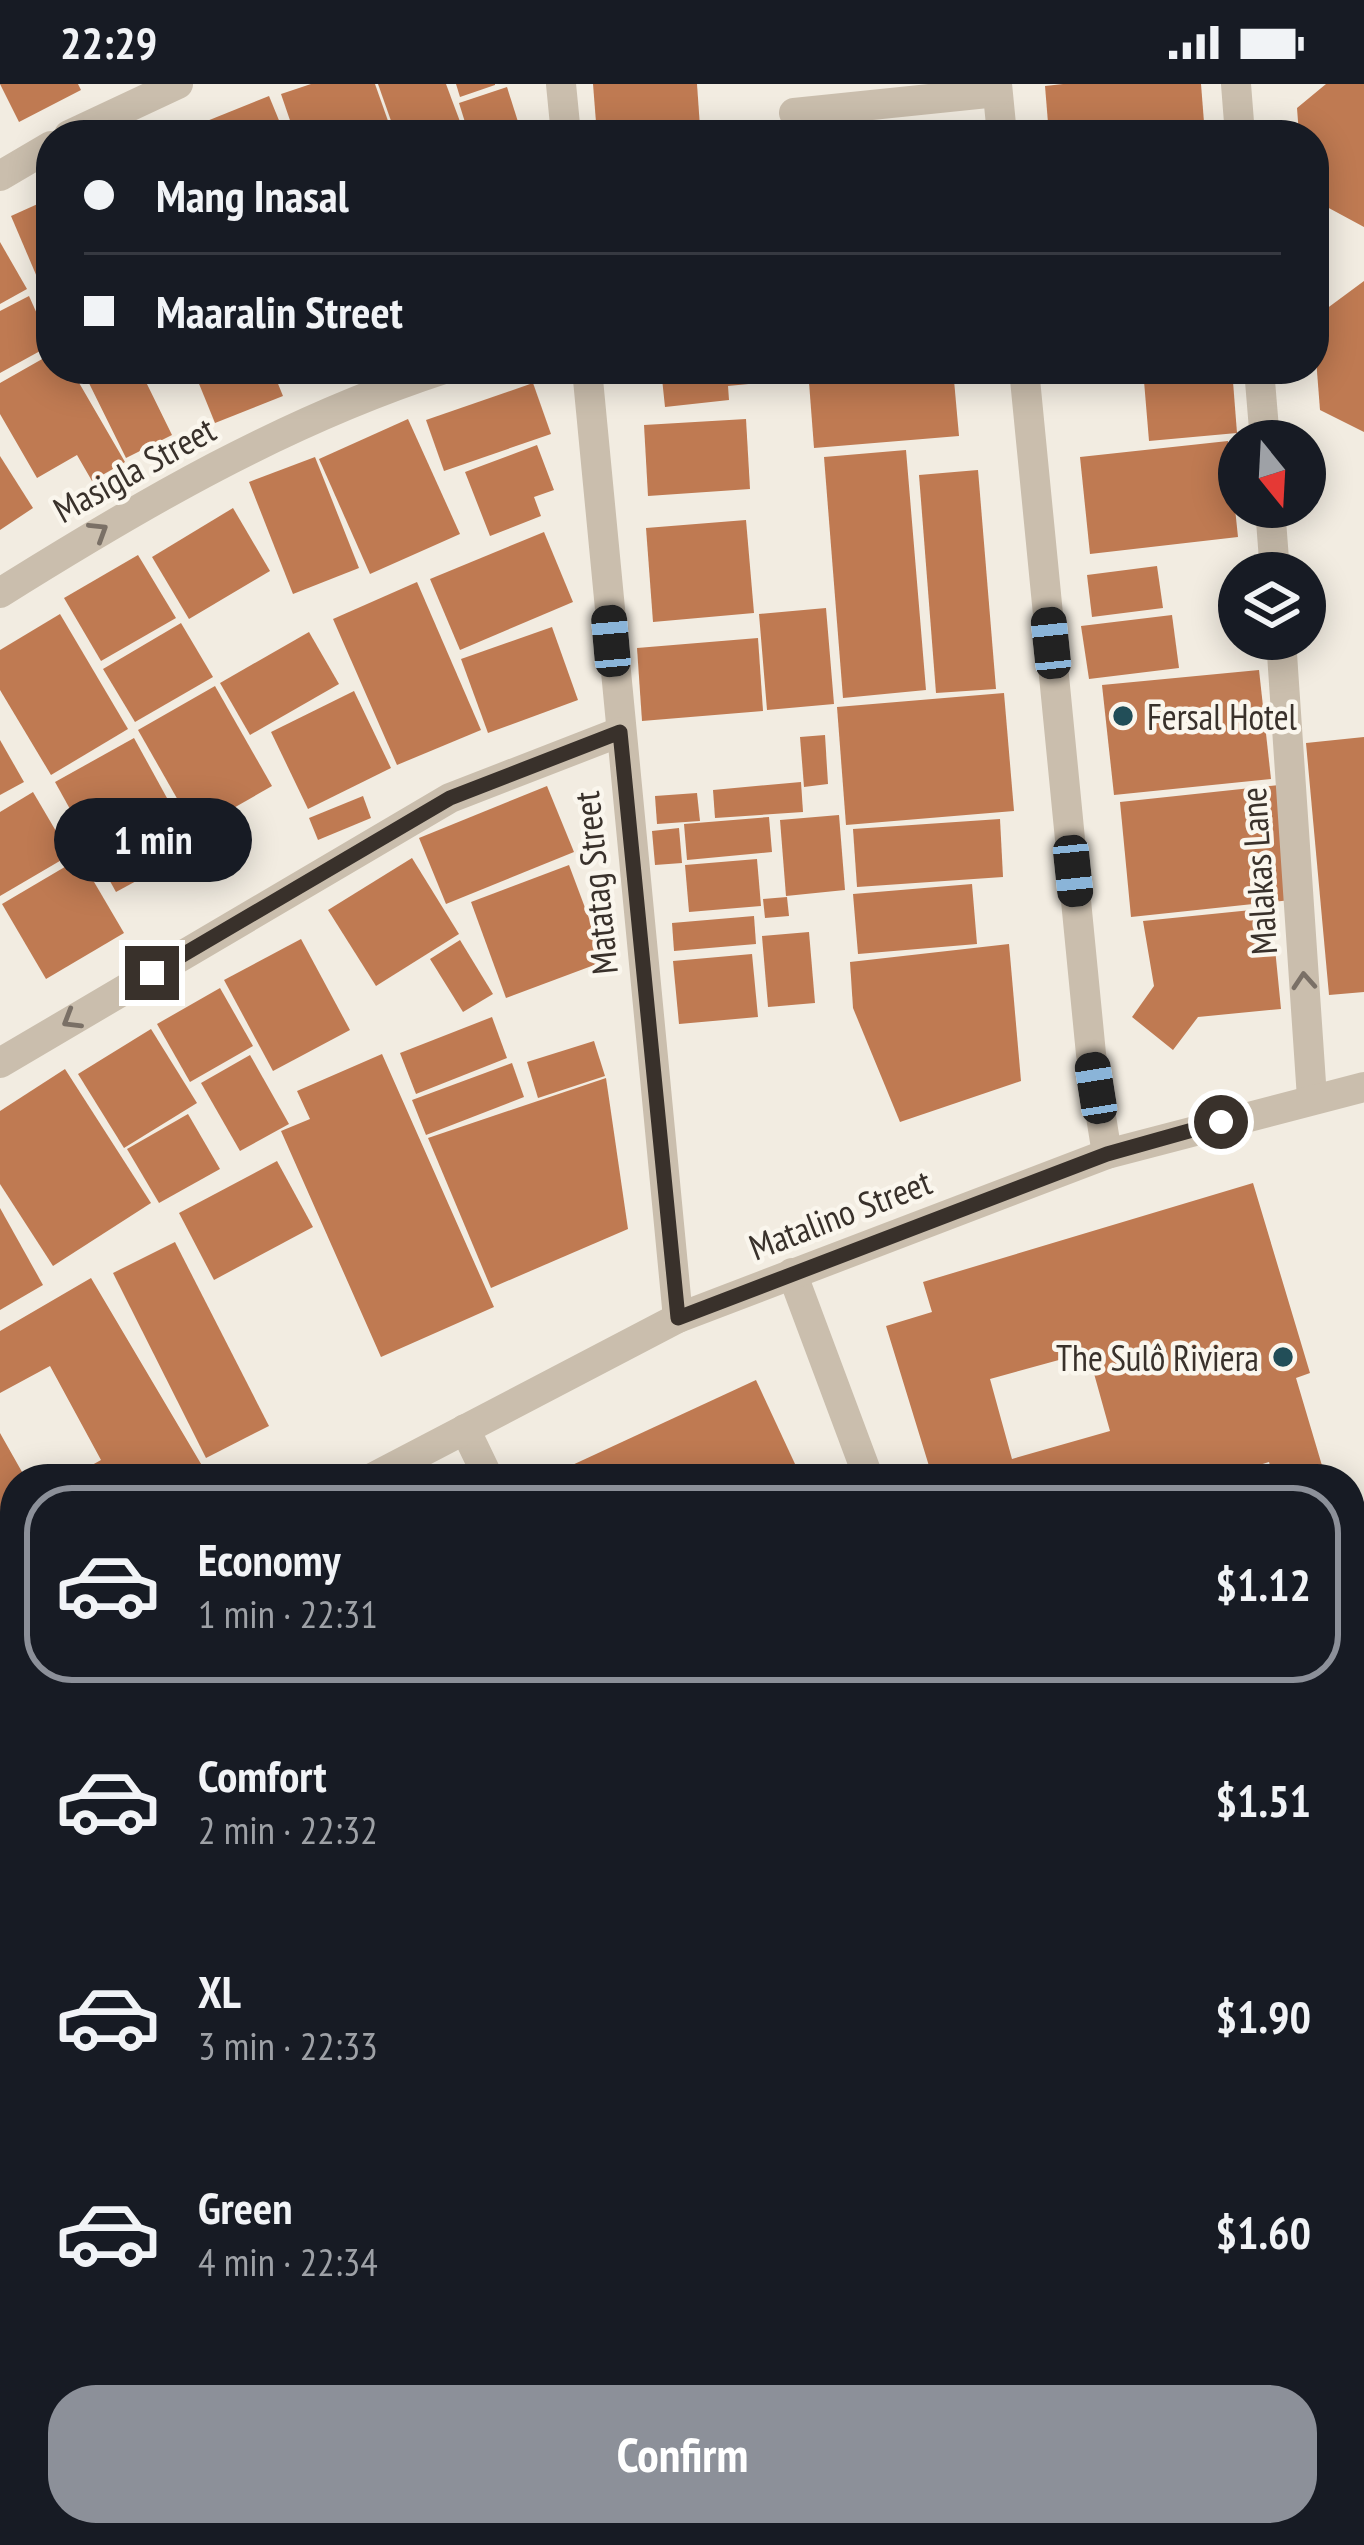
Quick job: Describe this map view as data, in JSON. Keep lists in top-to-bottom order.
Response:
{
  "streets": {
    "street": [
      "Masigla Street",
      "Malakas Lane",
      "Matatag Street",
      "Matalino Street"
    ]
  },
  "crossings": [
    ["Malakas Lane", "Matalino Street"],
    ["Matatag Street", "Matalino Street"]
  ],
  "one_way": ["Masigla Street"],
  "places": ["Fersal Hotel", "The Sulô Riviera"],
  "north": "bottom",
  "page": {
    "status": "22:29",
    "banner": ["Mang Inasal", "Maaralin Street"],
    "bubble": "1 min",
    "list": [
      {
        "name": "Economy",
        "note": "1 min · 22:31",
        "value": "$1.12"
      },
      {
        "name": "Comfort",
        "note": "2 min · 22:32",
        "value": "$1.51"
      },
      {
        "name": "XL",
        "note": "3 min · 22:33",
        "value": "$1.90"
      },
      {
        "name": "Green",
        "note": "4 min · 22:34",
        "value": "$1.60"
      }
    ],
    "buttons": "Confirm"
  }
}
